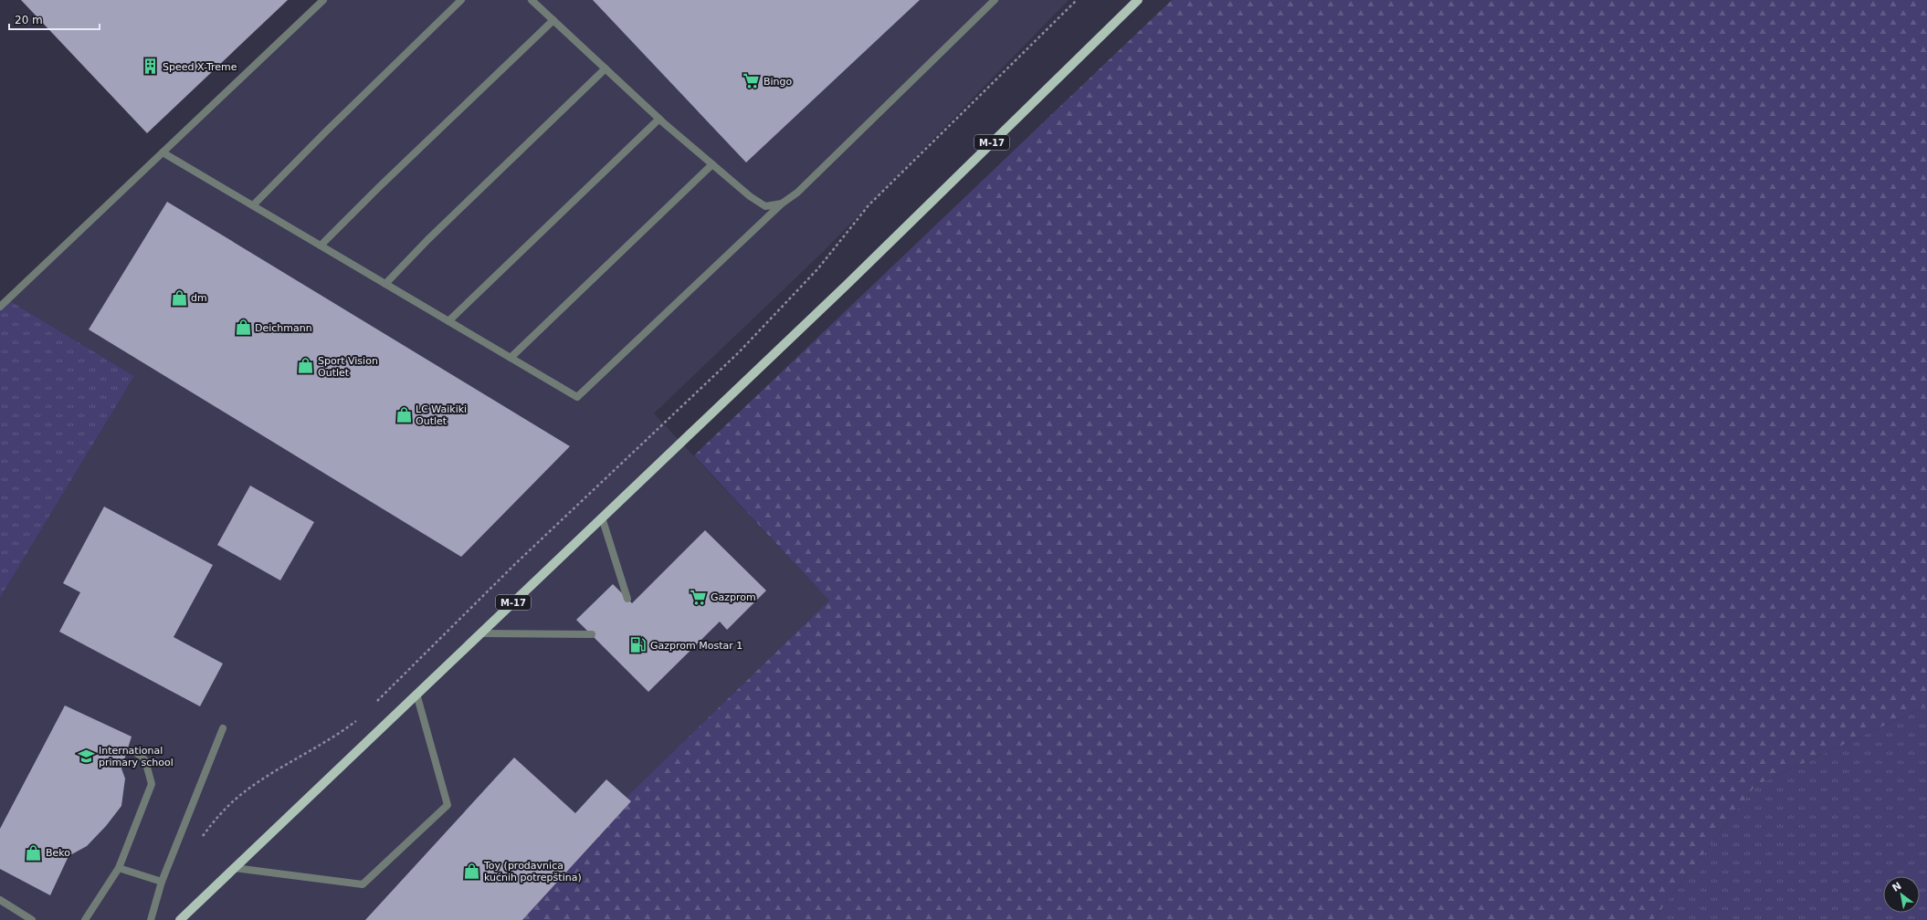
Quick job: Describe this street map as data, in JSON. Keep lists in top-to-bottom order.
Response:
{
  "streets": {
    "main road": ["M-17"]
  },
  "places": {
    "building": ["Speed X-Treme"],
    "supermarket": ["Bingo", "Gazprom"],
    "shop": [
      "dm",
      "Deichmann",
      "Sport Vision Outlet",
      "LC Waikiki Outlet",
      "Beko",
      "Toy (prodavnica kućnih potrepština)"
    ],
    "fuel station": ["Gazprom Mostar 1"],
    "school or university": ["International primary school"]
  },
  "scale_bar": "20 m",
  "north": "top left"
}
